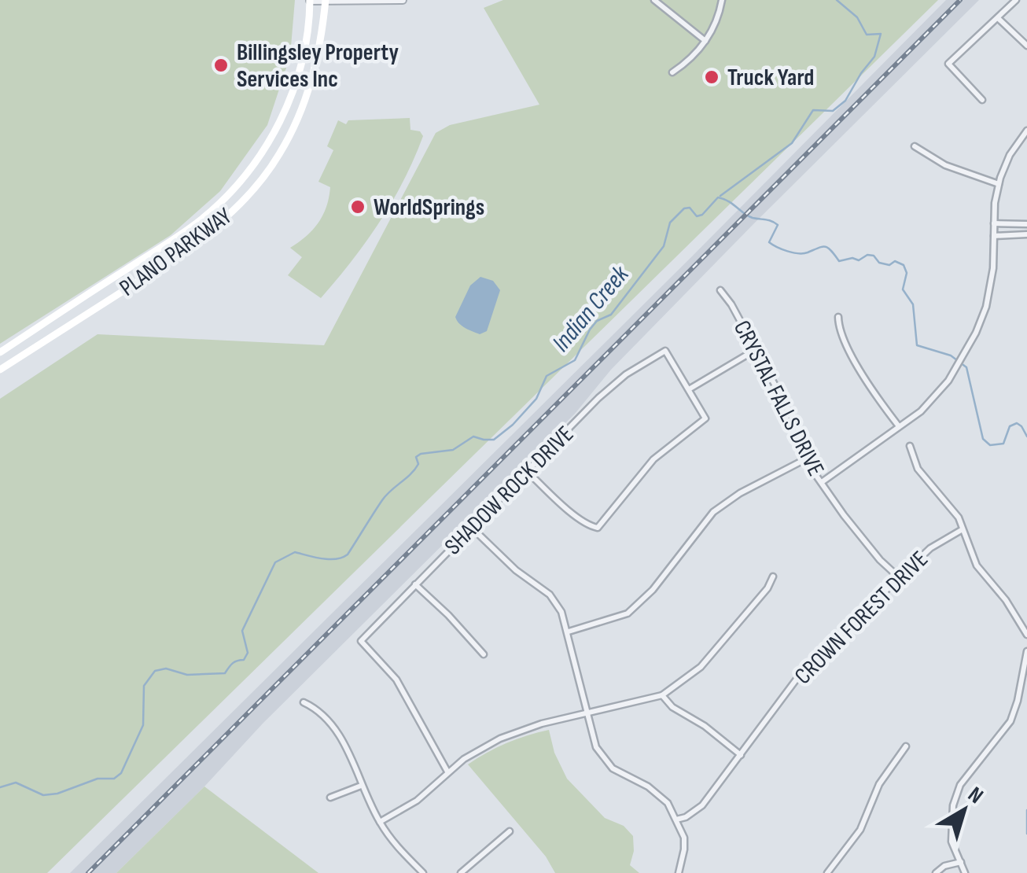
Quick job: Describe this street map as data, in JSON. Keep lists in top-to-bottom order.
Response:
{
  "streets": {
    "main road": ["PLANO PARKWAY"],
    "street": ["CRYSTAL FALLS DRIVE", "SHADOW ROCK DRIVE", "CROWN FOREST DRIVE"]
  },
  "crossings": [
    ["CRYSTAL FALLS DRIVE", "CROWN FOREST DRIVE"]
  ],
  "water": ["Indian Creek"],
  "places": ["Billingsley Property Services Inc", "Truck Yard", "WorldSprings"],
  "north": "top right"
}
